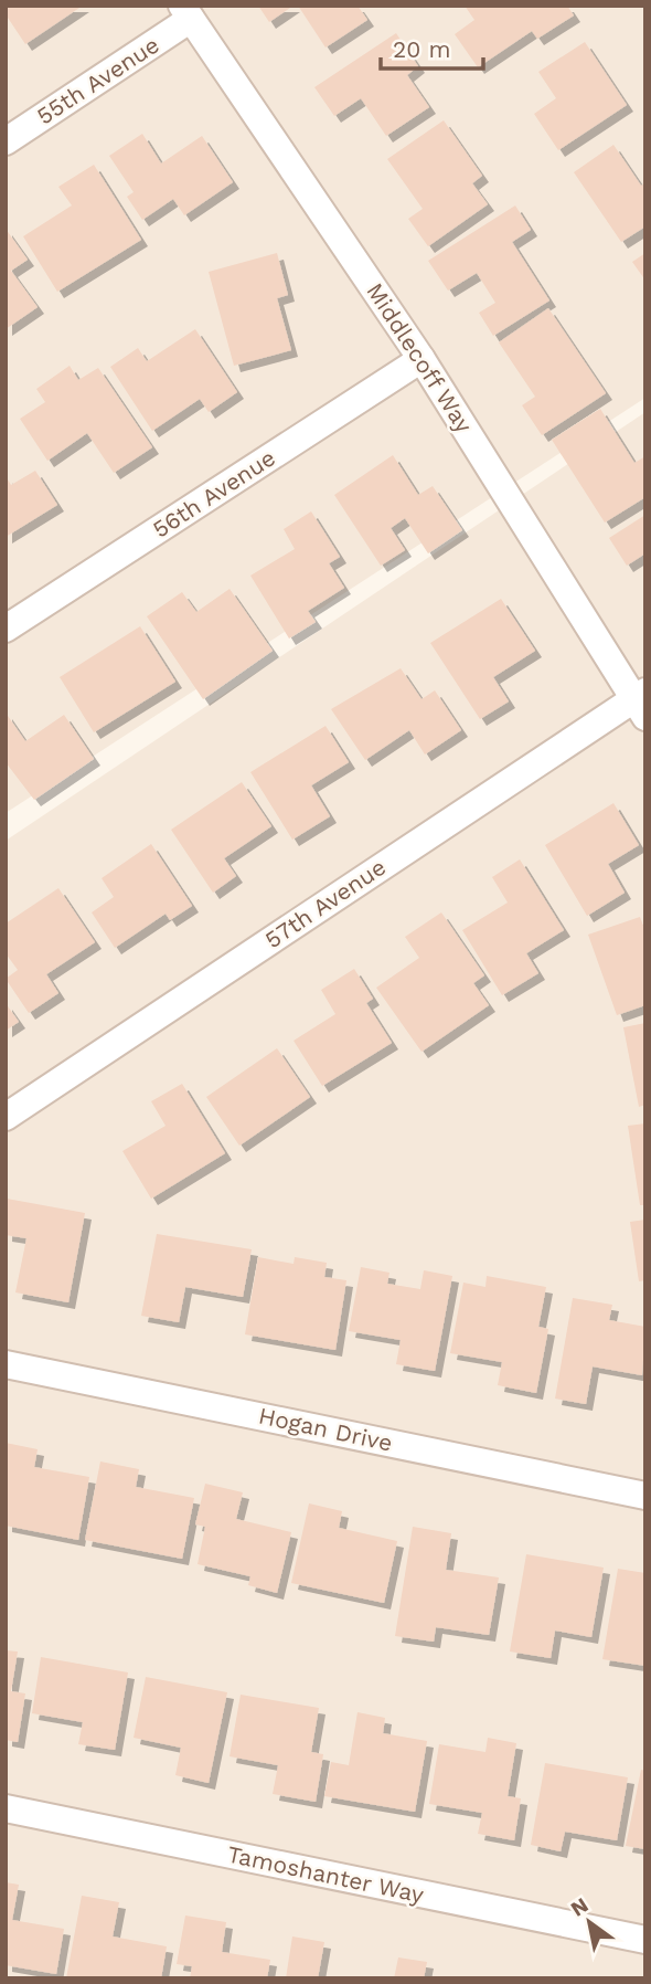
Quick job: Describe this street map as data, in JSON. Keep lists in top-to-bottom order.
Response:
{
  "streets": {
    "street": [
      "55th Avenue",
      "Middlecoff Way",
      "56th Avenue",
      "57th Avenue",
      "Hogan Drive",
      "Tamoshanter Way"
    ]
  },
  "crossings": [
    ["55th Avenue", "Middlecoff Way"],
    ["Middlecoff Way", "56th Avenue"],
    ["Middlecoff Way", "57th Avenue"]
  ],
  "scale_bar": "20 m",
  "north": "top left"
}
